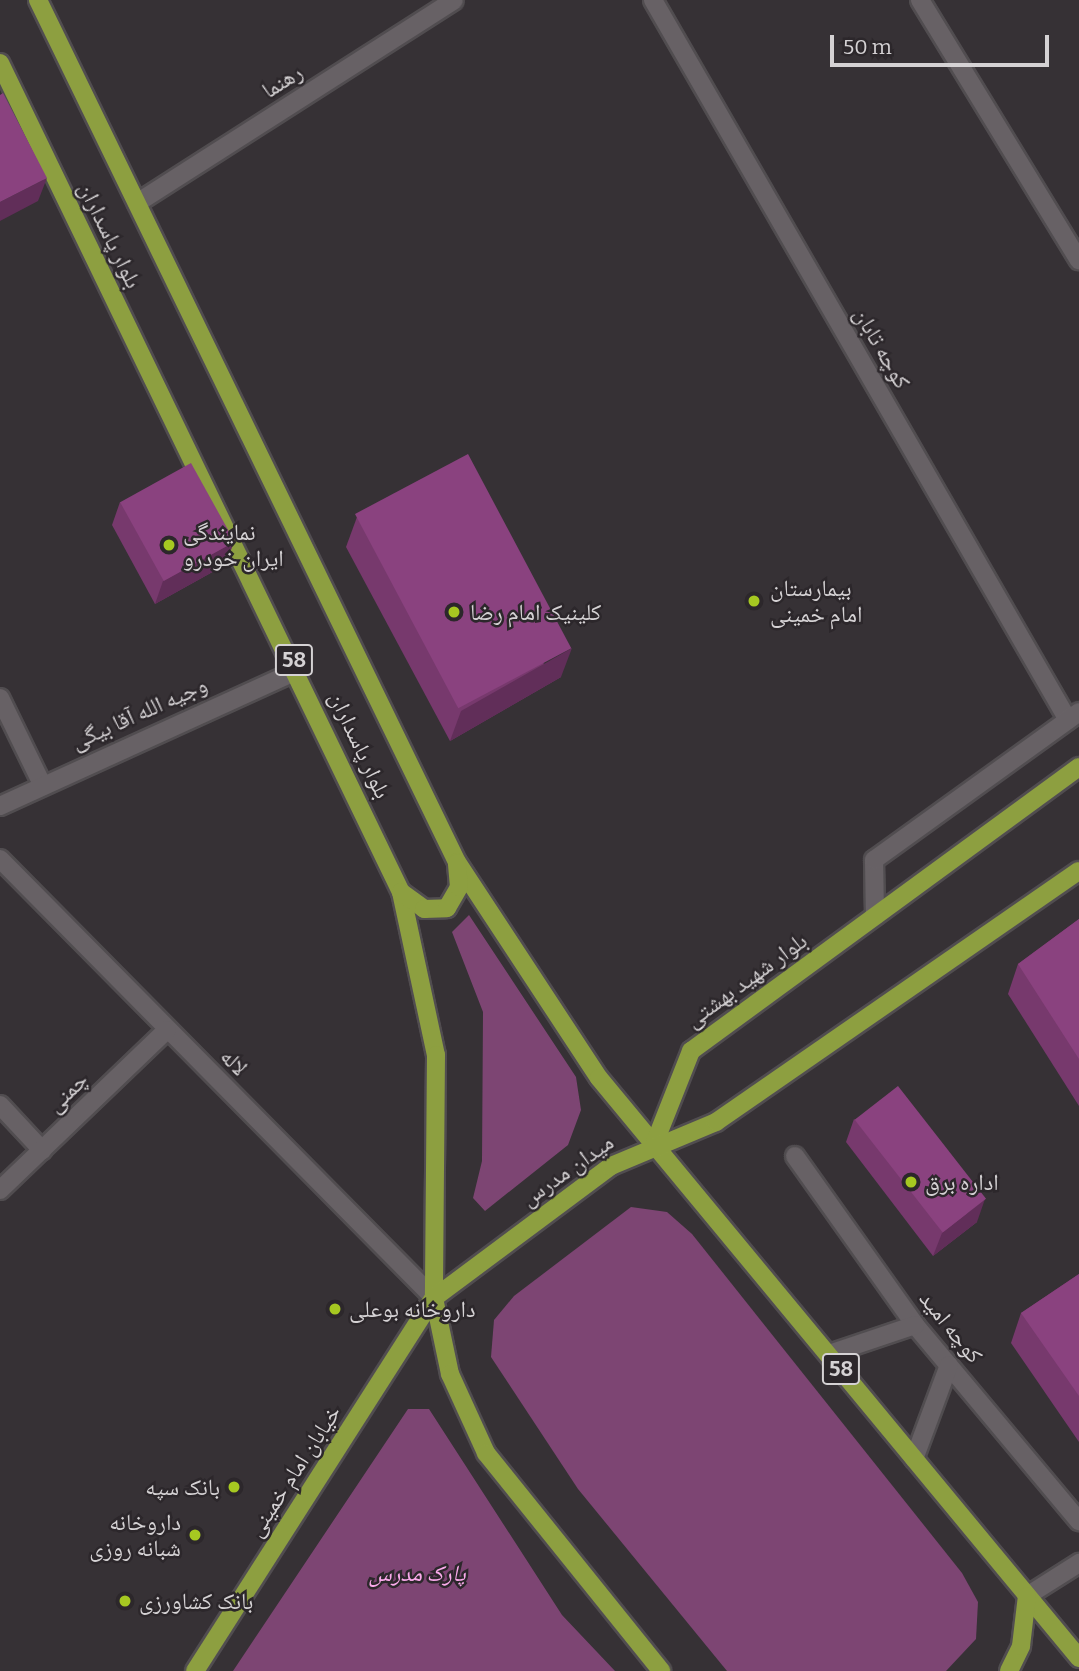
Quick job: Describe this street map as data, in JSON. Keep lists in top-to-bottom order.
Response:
{
  "streets": {
    "main road": [
      "بلوار پاسداران",
      "58",
      "بلوار شهید بهشتی",
      "میدان مدرس",
      "خیابان امام خمینی"
    ],
    "street": [
      "رهنما",
      "کوچه تابان",
      "وجیه الله آقا بیگی",
      "لاله",
      "چمنی",
      "کوچه امید"
    ]
  },
  "crossings": [
    ["رهنما", "بلوار پاسداران"],
    ["بلوار پاسداران", "58"],
    ["بلوار پاسداران", "وجیه الله آقا بیگی"],
    ["بلوار پاسداران", "بلوار شهید بهشتی"],
    ["بلوار پاسداران", "لاله"],
    ["بلوار پاسداران", "میدان مدرس"],
    ["بلوار پاسداران", "خیابان امام خمینی"],
    ["58", "بلوار شهید بهشتی"],
    ["58", "لاله"],
    ["58", "میدان مدرس"],
    ["58", "خیابان امام خمینی"],
    ["بلوار شهید بهشتی", "میدان مدرس"],
    ["لاله", "چمنی"],
    ["لاله", "میدان مدرس"],
    ["لاله", "خیابان امام خمینی"],
    ["میدان مدرس", "خیابان امام خمینی"]
  ],
  "parks": ["پارک مدرس"],
  "places": [
    "نمایندگی ایران خودرو",
    "بیمارستان امام خمینی",
    "کلینیک امام رضا",
    "اداره برق",
    "داروخانه بوعلی",
    "بانک سپه",
    "داروخانه شبانه روزی",
    "بانک کشاورزی"
  ],
  "scale_bar": "50 m"
}
